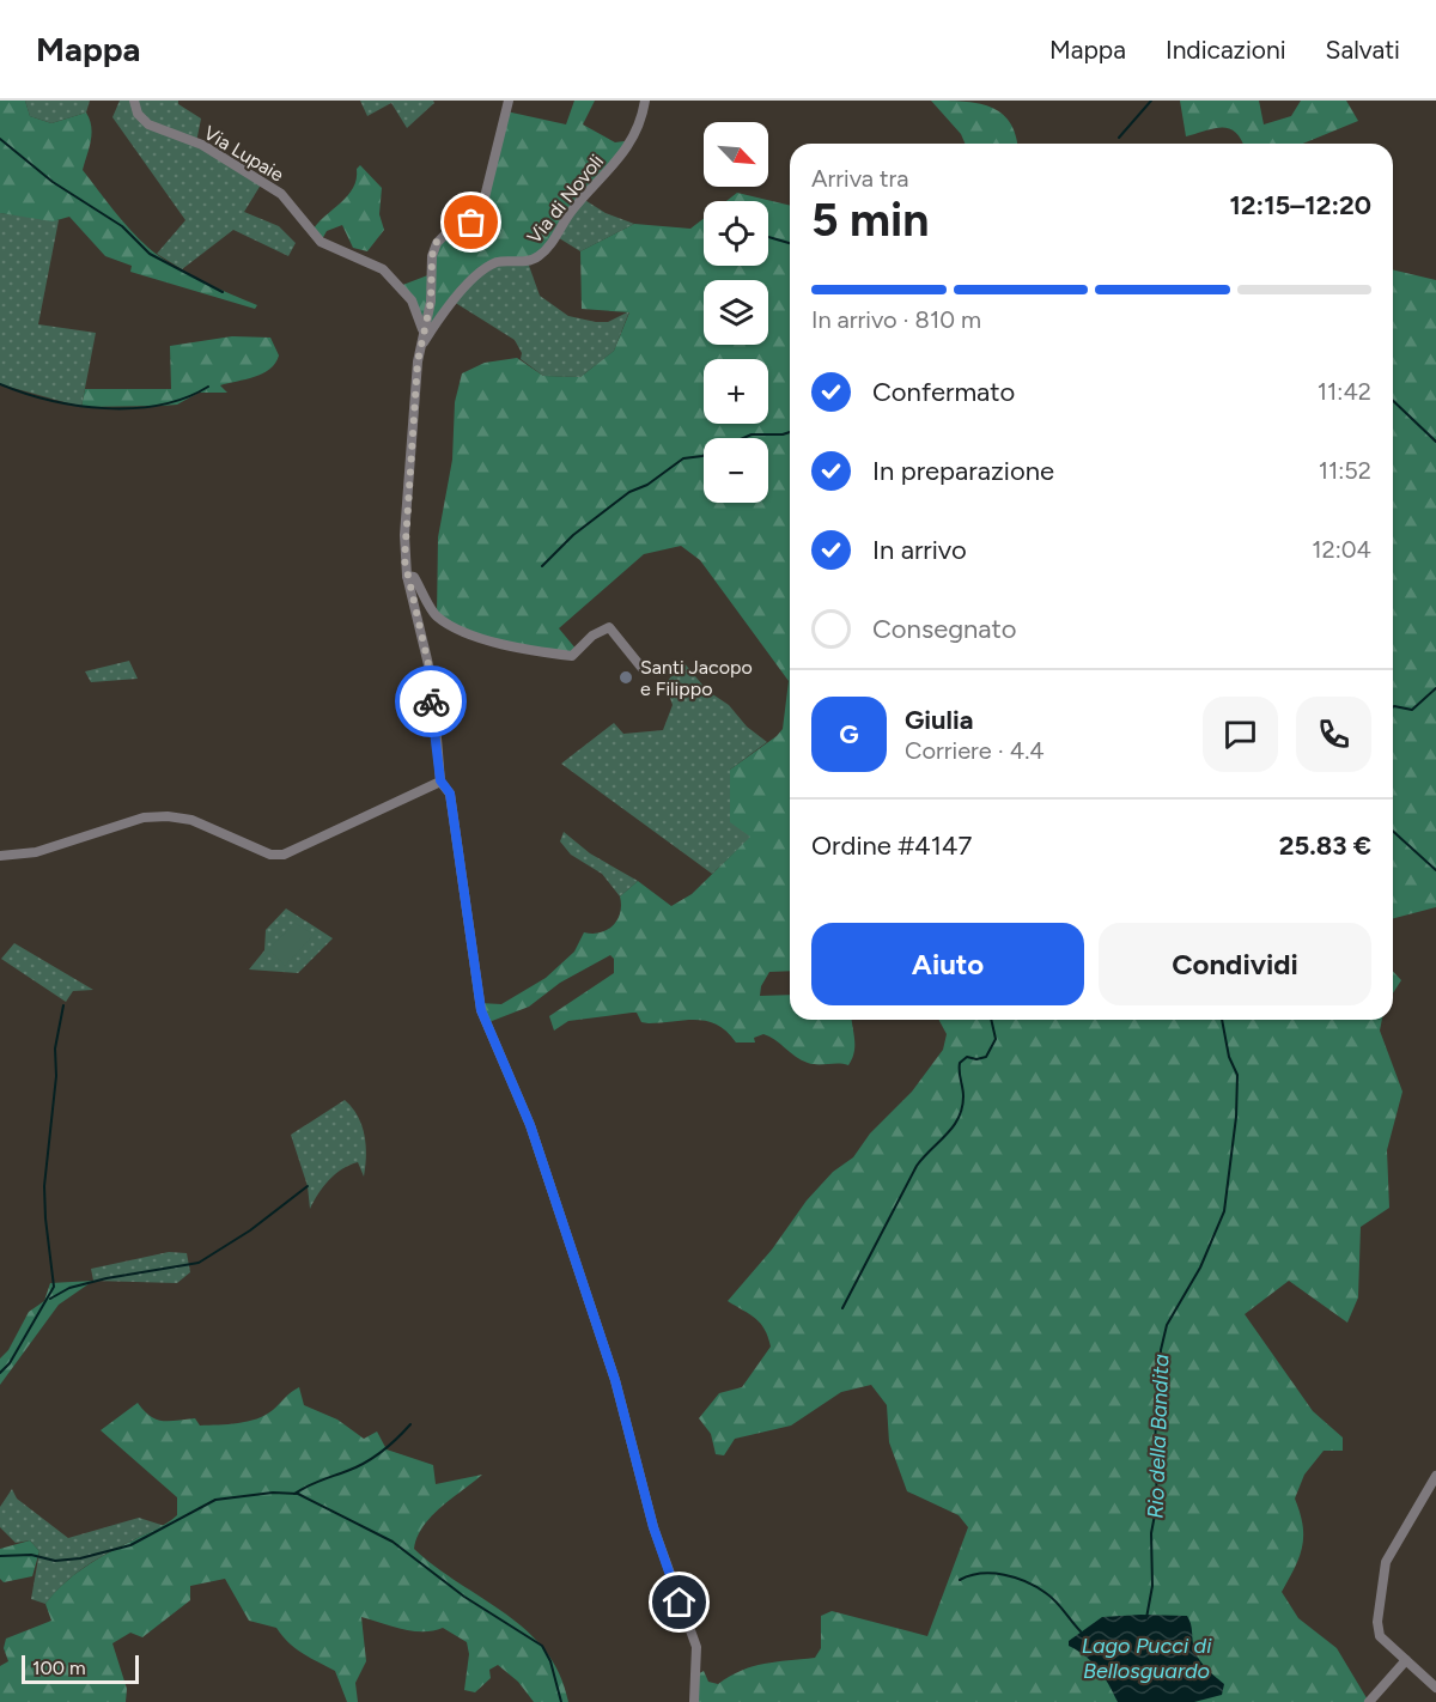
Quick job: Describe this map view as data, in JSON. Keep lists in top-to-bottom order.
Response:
{
  "streets": {
    "street": ["Via Lupaie", "Via di Novoli"]
  },
  "crossings": [
    ["Via Lupaie", "Via di Novoli"]
  ],
  "water": ["Rio della Bandita", "Lago Pucci di Bellosguardo"],
  "places": ["Santi Jacopo e Filippo"],
  "scale_bar": "100 m",
  "north": "bottom right",
  "page": {
    "header": "Mappa",
    "nav": ["Mappa", "Indicazioni", "Salvati"],
    "map_buttons": ["+", "−"],
    "heading": ["5 min", "Arriva tra", "12:15–12:20"],
    "panel": [
      "Giulia",
      "Corriere · 4.4",
      "Ordine #4147",
      "25.83 €"
    ],
    "bar": "In arrivo · 810 m",
    "list": [
      ["Confermato", "11:42"],
      ["In preparazione", "11:52"],
      ["In arrivo", "12:04"],
      "Consegnato"
    ],
    "round": "G",
    "buttons": ["Aiuto", "Condividi"],
    "scale": "100 m"
  }
}
